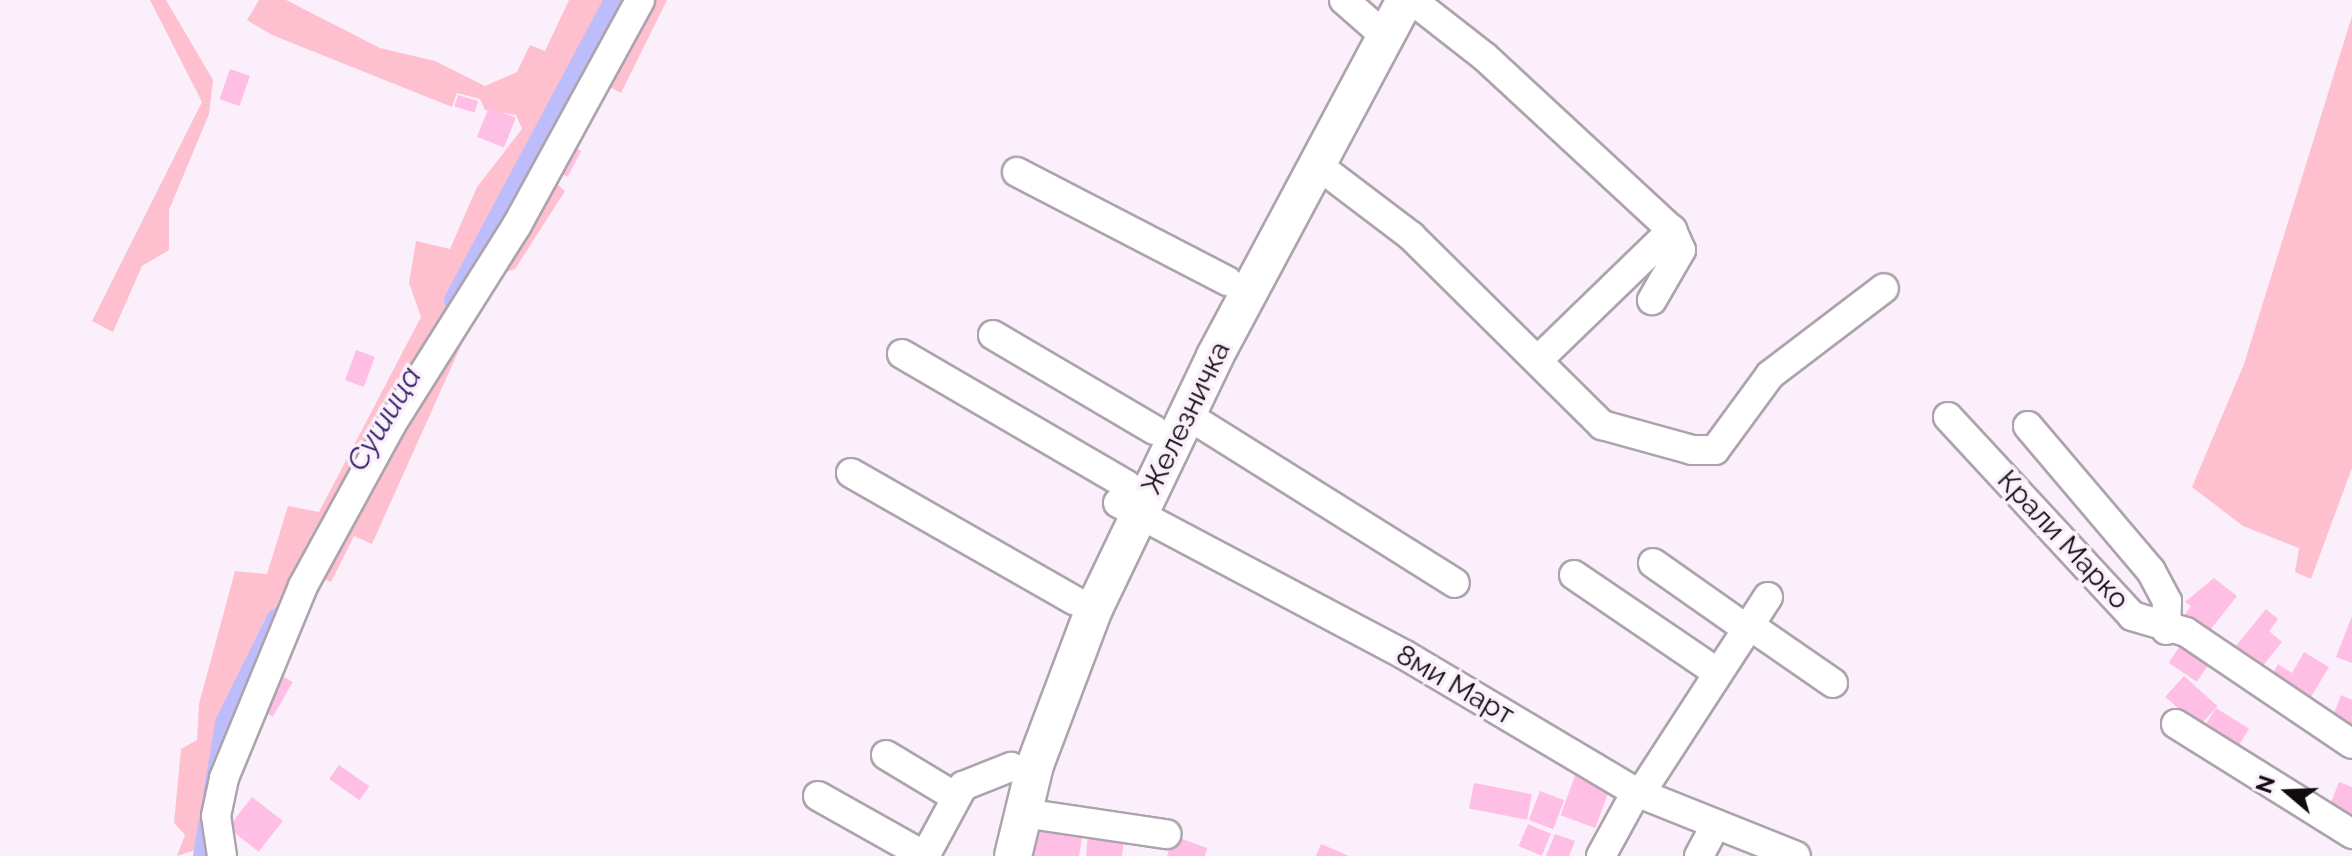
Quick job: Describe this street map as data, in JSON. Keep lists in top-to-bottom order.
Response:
{
  "streets": {
    "main road": ["Железничка"],
    "street": ["Крали Марко", "8ми Март"]
  },
  "crossings": [
    ["Железничка", "8ми Март"]
  ],
  "water": ["Сушица"],
  "north": "left"
}
